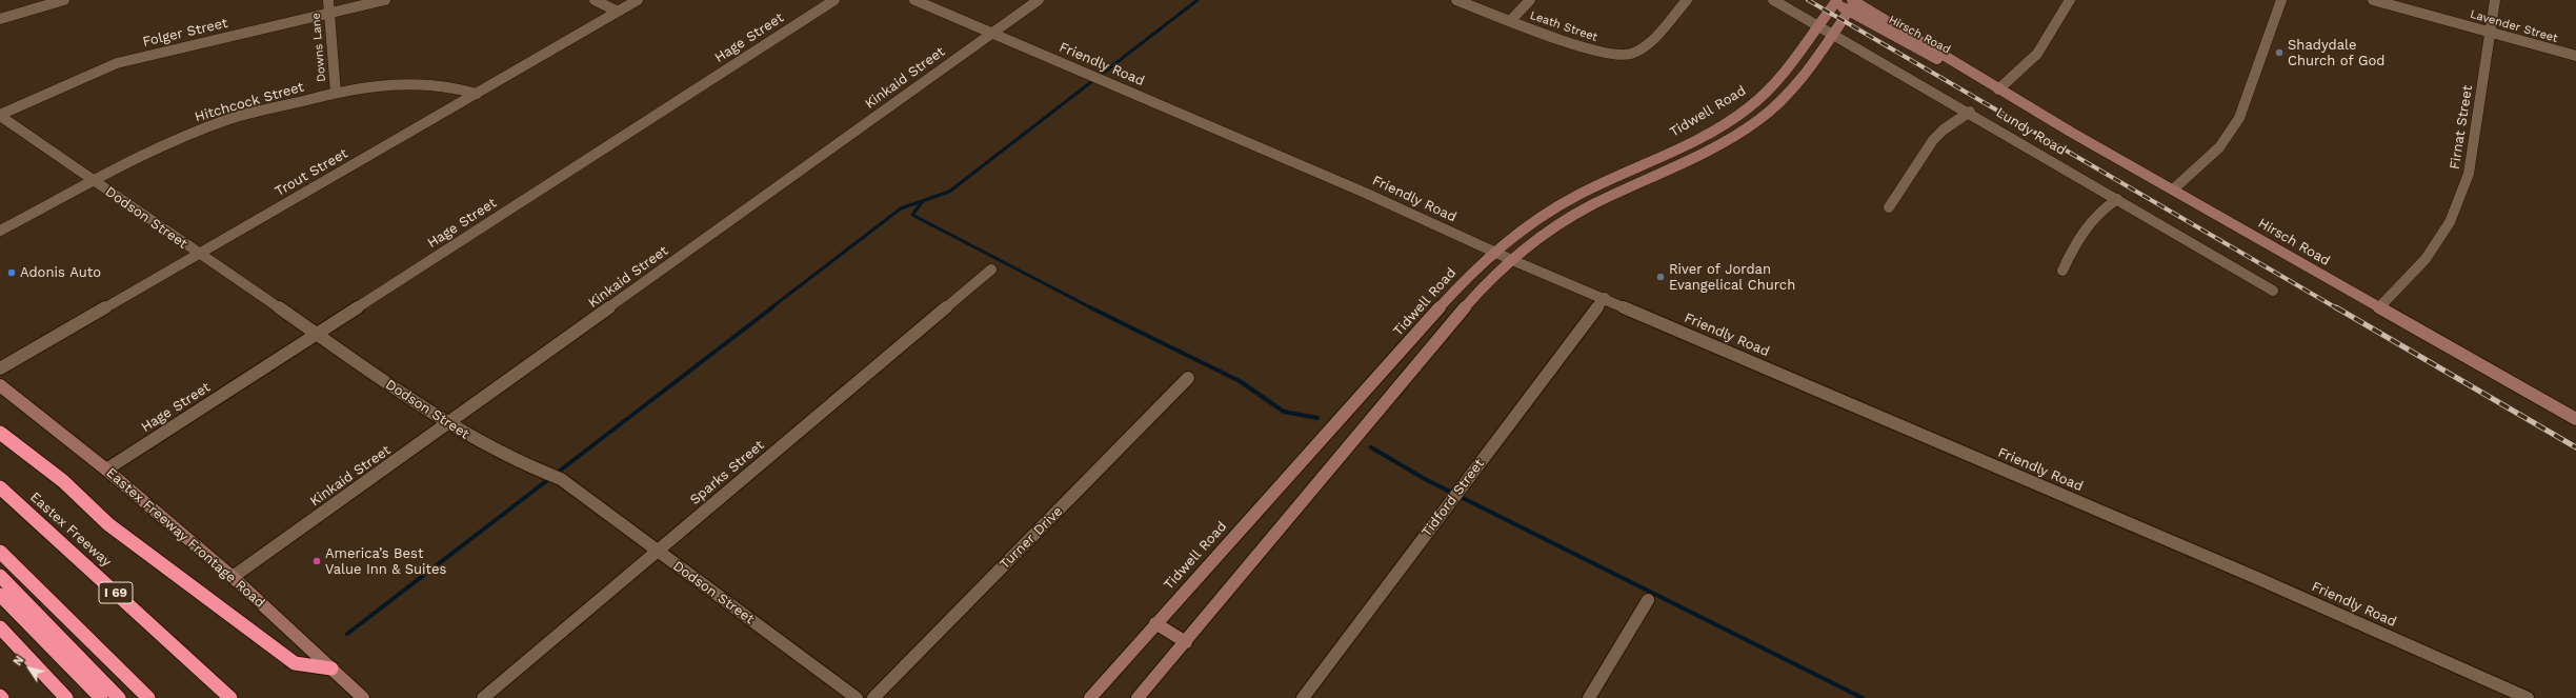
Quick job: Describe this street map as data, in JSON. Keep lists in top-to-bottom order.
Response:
{
  "streets": {
    "highway": ["Eastex Freeway", "I 69"],
    "main road": ["Hirsch Road", "Tidwell Road", "Eastex Freeway Frontage Road"],
    "street": [
      "Leath Street",
      "Lavender Street",
      "Folger Street",
      "Hage Street",
      "Downs Lane",
      "Friendly Road",
      "Kinkaid Street",
      "Hitchcock Street",
      "Firnat Street",
      "Lundy Road",
      "Trout Street",
      "Dodson Street",
      "Sparks Street",
      "Tidford Street",
      "Turner Drive"
    ]
  },
  "crossings": [
    ["Lavender Street", "Firnat Street"],
    ["Folger Street", "Downs Lane"],
    ["Folger Street", "Dodson Street"],
    ["Hirsch Road", "Tidwell Road"],
    ["Hirsch Road", "Firnat Street"],
    ["Hage Street", "Dodson Street"],
    ["Hage Street", "Eastex Freeway Frontage Road"],
    ["Downs Lane", "Hitchcock Street"],
    ["Friendly Road", "Kinkaid Street"],
    ["Friendly Road", "Tidwell Road"],
    ["Friendly Road", "Tidford Street"],
    ["Kinkaid Street", "Dodson Street"],
    ["Kinkaid Street", "Eastex Freeway Frontage Road"],
    ["Hitchcock Street", "Trout Street"],
    ["Hitchcock Street", "Dodson Street"],
    ["Tidwell Road", "Lundy Road"],
    ["Trout Street", "Dodson Street"],
    ["Dodson Street", "Sparks Street"]
  ],
  "places": [
    "Shadydale Church of God",
    "Adonis Auto",
    "River of Jordan Evangelical Church",
    "America’s Best Value Inn & Suites"
  ],
  "north": "top left"
}
